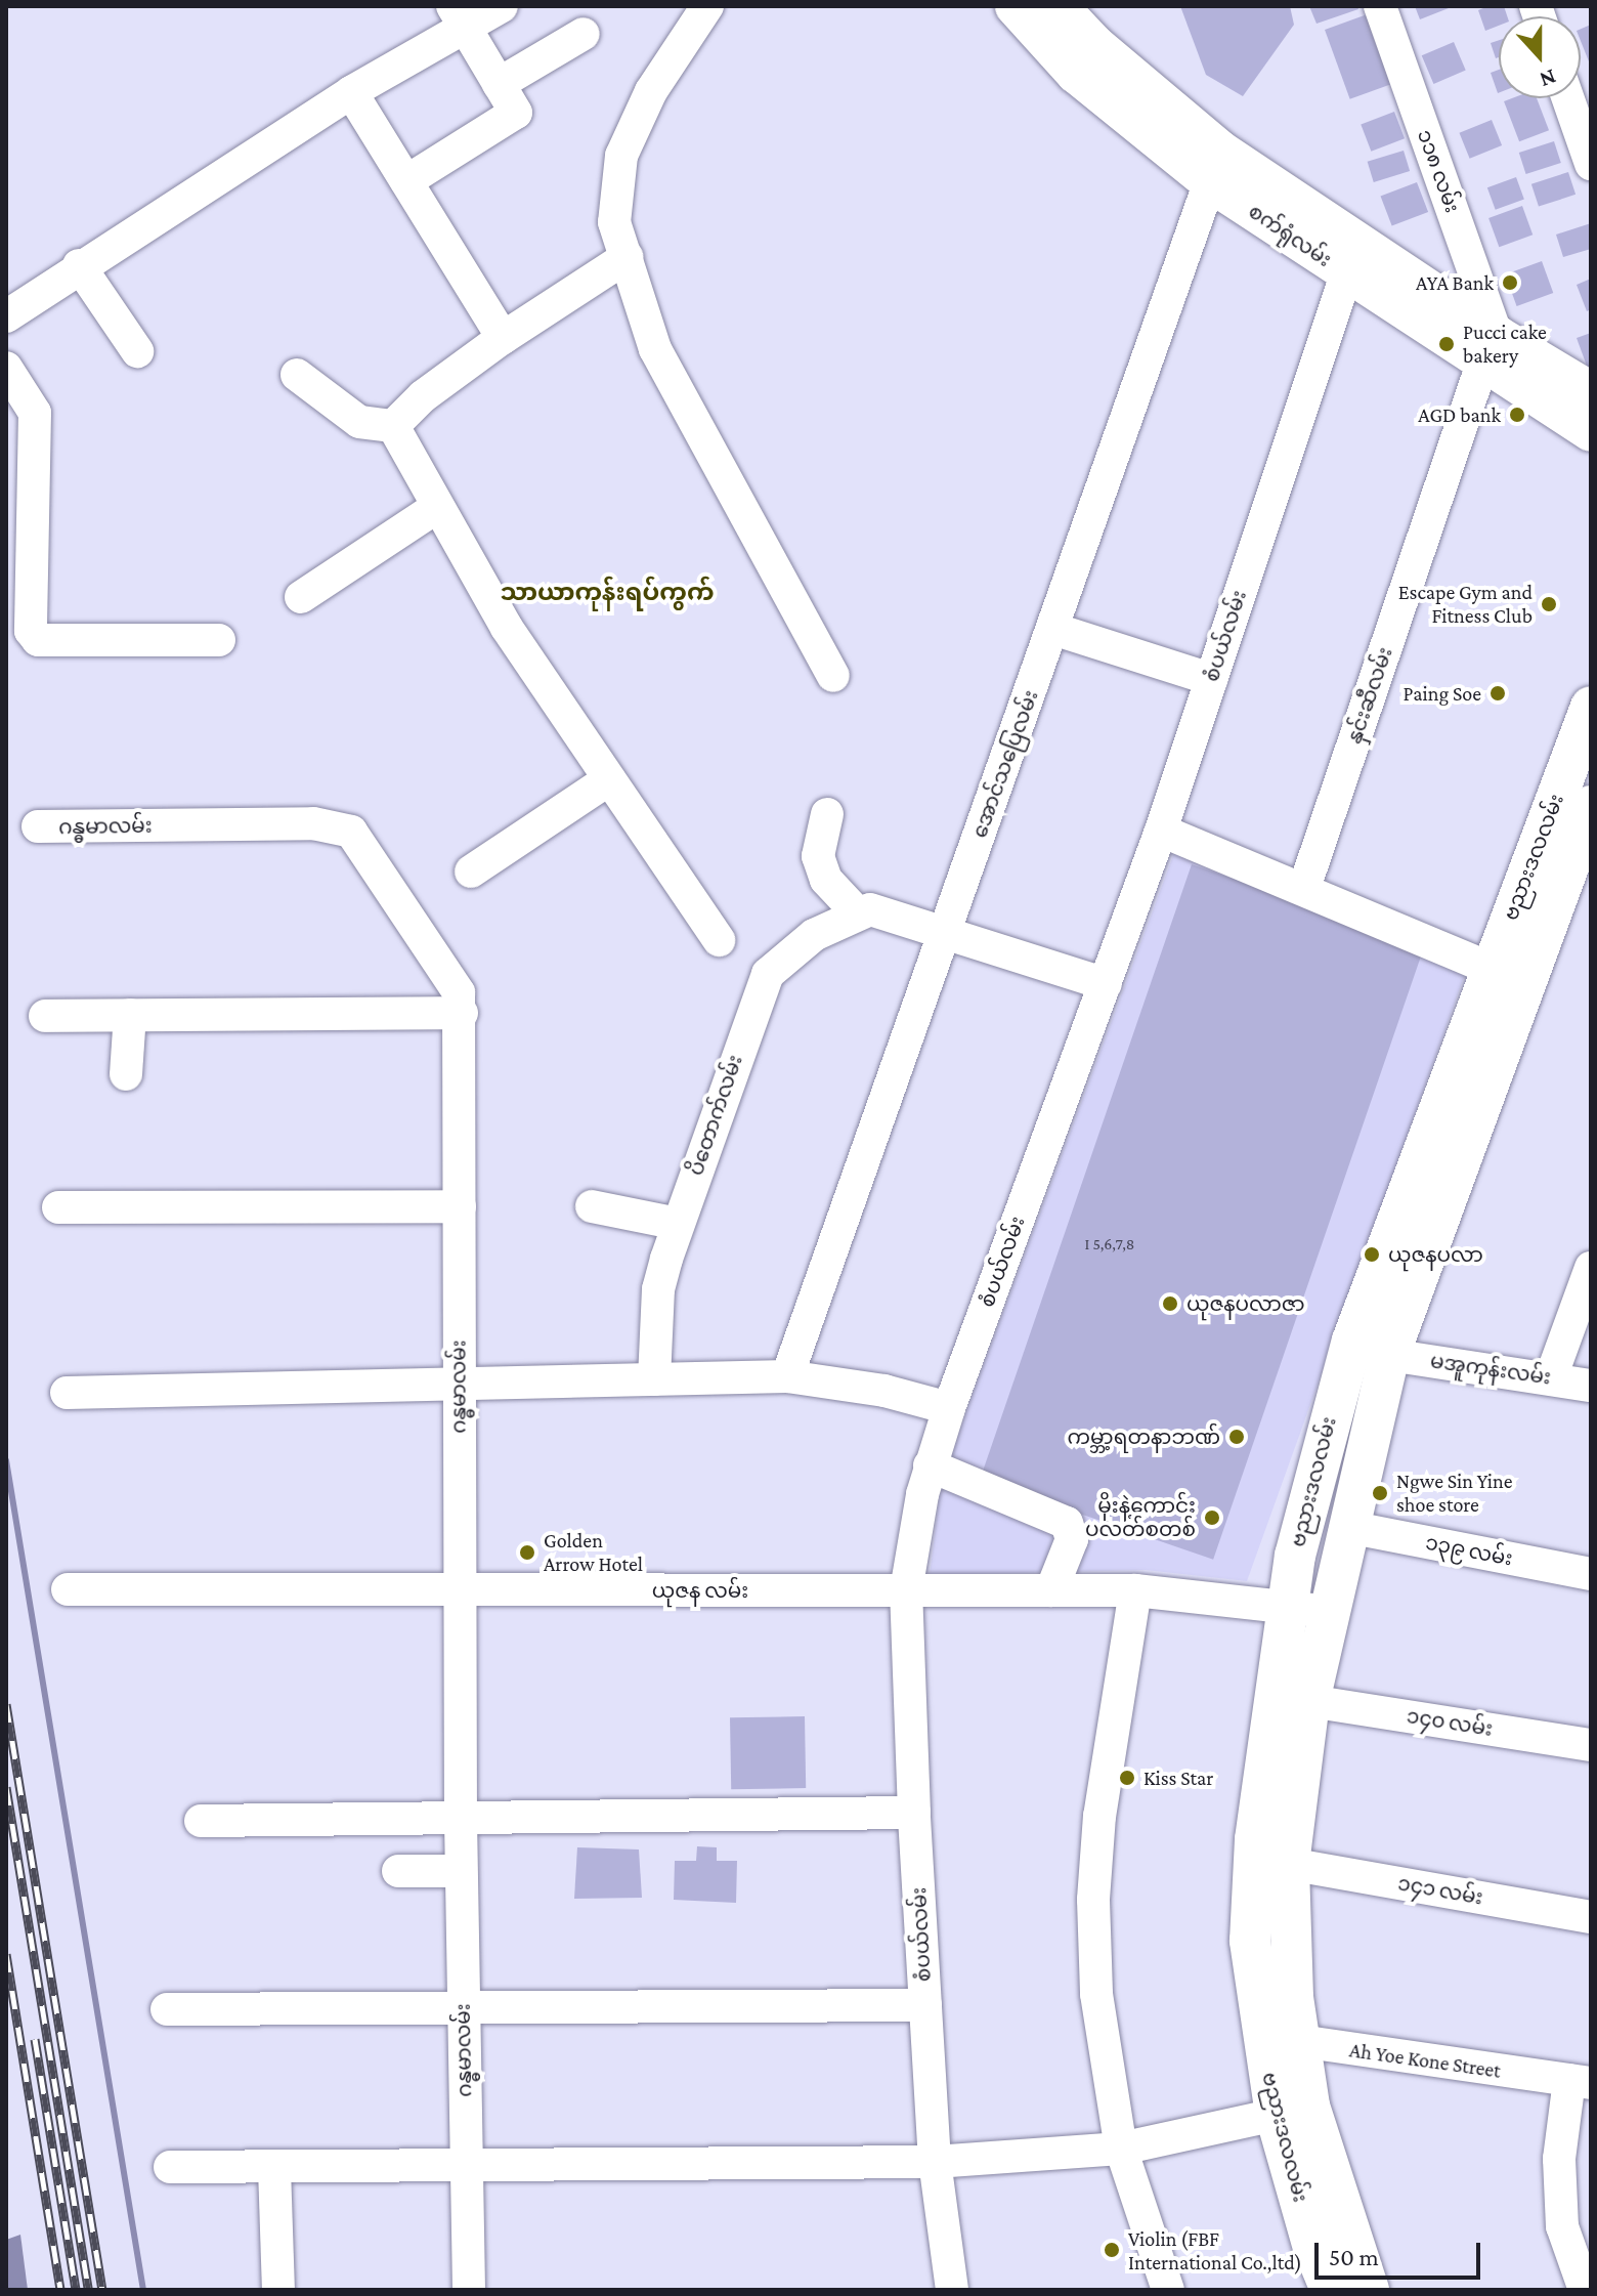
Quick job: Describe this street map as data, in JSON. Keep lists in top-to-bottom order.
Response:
{
  "streets": {
    "main road": ["စက်ရုံလမ်း", "ဗညားဒလလမ်း"],
    "street": [
      "၁၁၈ လမ်း",
      "စံပယ်လမ်း",
      "နှင်းဆီလမ်း",
      "အောင်သပြေလမ်း",
      "ဂန္ဓမာလမ်း",
      "ပိတောက်လမ်း",
      "မအူကုန်းလမ်း",
      "၁၃၉ လမ်း",
      "ယုဇန လမ်း",
      "၁၄၀ လမ်း",
      "၁၄၁ လမ်း",
      "Ah Yoe Kone Street"
    ]
  },
  "crossings": [
    ["၁၁၈ လမ်း", "စက်ရုံလမ်း"],
    ["၁၁၈ လမ်း", "နှင်းဆီလမ်း"],
    ["စက်ရုံလမ်း", "စံပယ်လမ်း"],
    ["စက်ရုံလမ်း", "နှင်းဆီလမ်း"],
    ["စက်ရုံလမ်း", "အောင်သပြေလမ်း"],
    ["စံပယ်လမ်း", "ယုဇန လမ်း"],
    ["ဂန္ဓမာလမ်း", "ယုဇန လမ်း"],
    ["ဗညားဒလလမ်း", "မအူကုန်းလမ်း"],
    ["ဗညားဒလလမ်း", "၁၃၉ လမ်း"],
    ["ဗညားဒလလမ်း", "ယုဇန လမ်း"],
    ["ဗညားဒလလမ်း", "၁၄၀ လမ်း"],
    ["ဗညားဒလလမ်း", "၁၄၁ လမ်း"],
    ["ဗညားဒလလမ်း", "Ah Yoe Kone Street"]
  ],
  "districts": ["သာယာကုန်းရပ်ကွက်"],
  "places": [
    "AYA Bank",
    "Pucci cake bakery",
    "AGD bank",
    "Escape Gym and Fitness Club",
    "Paing Soe",
    "ယုဇနပလာ",
    "ယုဇနပလာဇာ",
    "ကမ္ဘာ့ရတနာဘဏ်",
    "Ngwe Sin Yine shoe store",
    "မိုးနဲ့ကောင်း ပလတ်စတစ်",
    "Golden Arrow Hotel",
    "Kiss Star",
    "Violin (FBF International Co.,ltd)"
  ],
  "house_numbers": ["I 5,6,7,8"],
  "scale_bar": "50 m",
  "north": "bottom"
}
